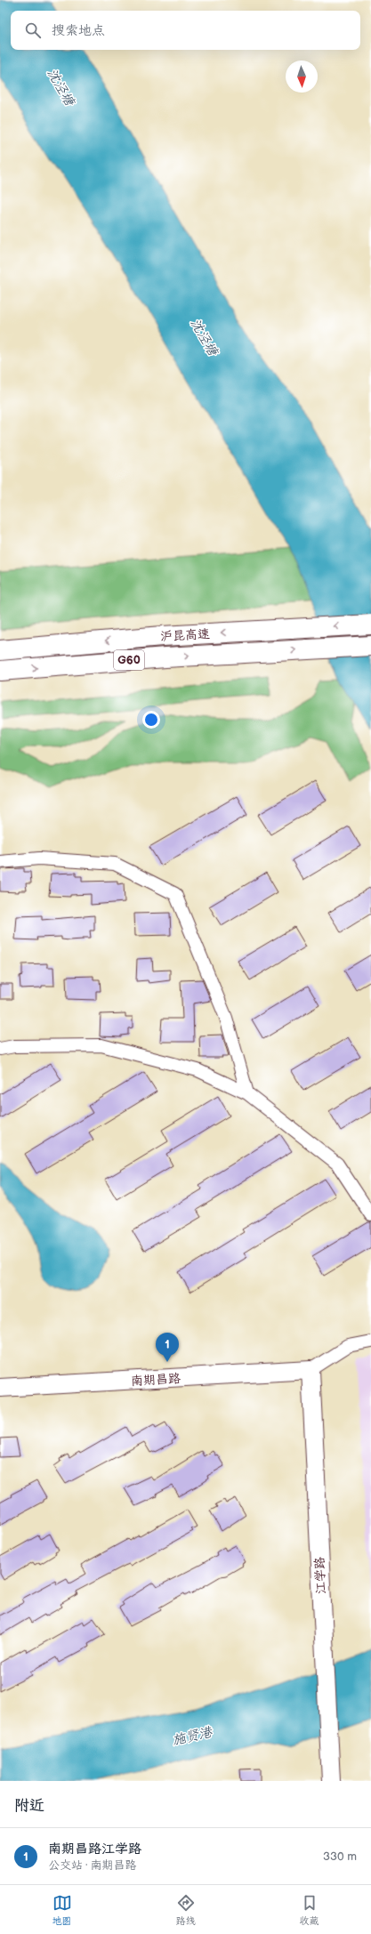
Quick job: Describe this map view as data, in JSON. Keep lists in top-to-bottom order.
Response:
{
  "streets": {
    "highway": ["沪昆高速", "G60"],
    "main road": ["南期昌路", "江学路"]
  },
  "crossings": [
    ["南期昌路", "江学路"]
  ],
  "water": ["沈泾塘", "施贤港"],
  "north": "bottom",
  "page": {
    "search": "搜索地点",
    "pins": "1",
    "heading": "附近",
    "list": [
      {
        "mark": "1",
        "name": "南期昌路江学路",
        "note": "公交站 · 南期昌路",
        "value": "330 m"
      }
    ],
    "nav": ["地图", "路线", "收藏"]
  }
}
